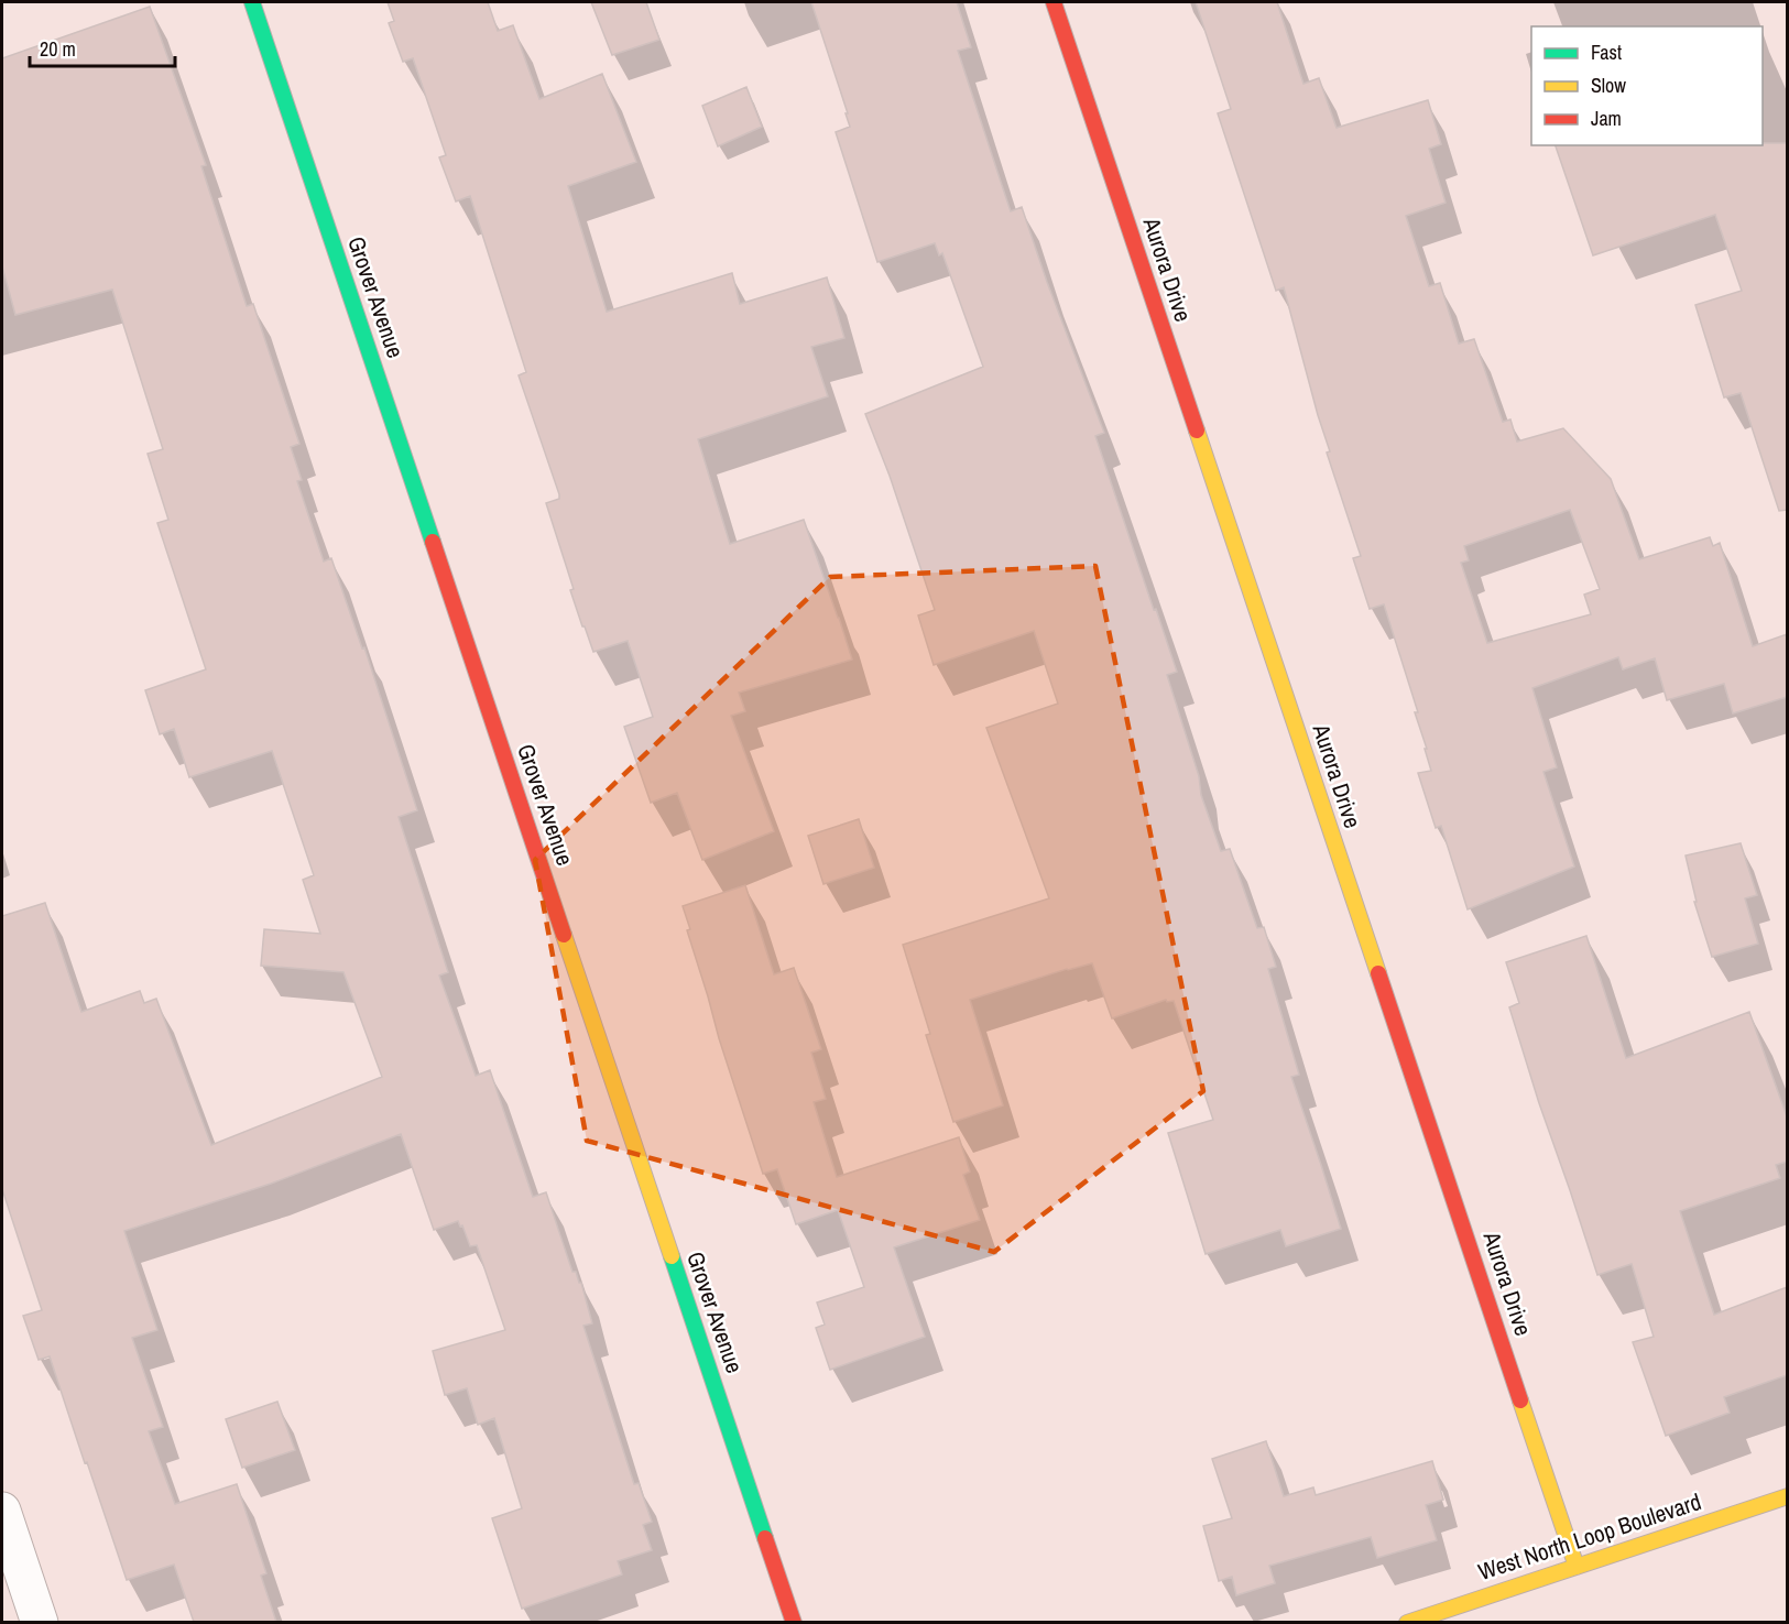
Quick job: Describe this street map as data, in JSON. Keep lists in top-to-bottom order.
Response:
{
  "streets": {
    "street": ["Aurora Drive", "Grover Avenue", "West North Loop Boulevard"]
  },
  "crossings": [
    ["Aurora Drive", "West North Loop Boulevard"]
  ],
  "legend": ["Fast", "Slow", "Jam"],
  "scale_bar": "20 m"
}
